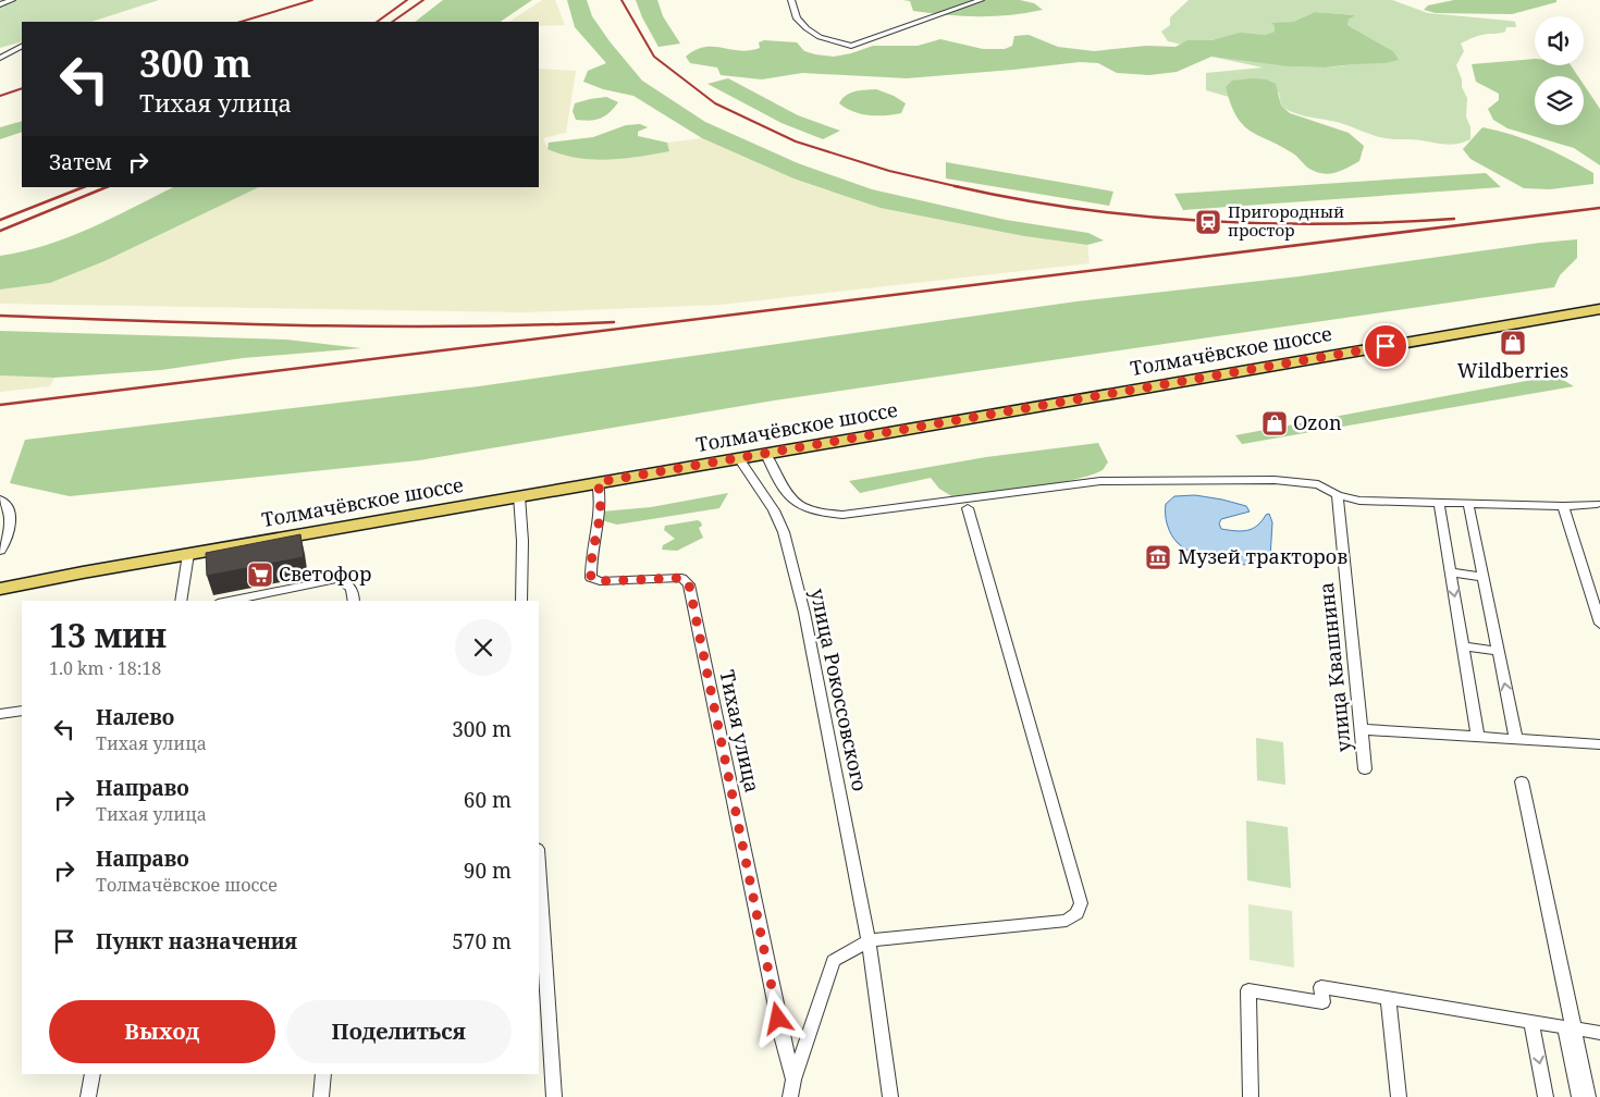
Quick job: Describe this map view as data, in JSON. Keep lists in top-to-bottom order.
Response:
{
  "streets": {
    "main road": ["Толмачёвское шоссе"],
    "street": ["улица Квашнина", "улица Рокоссовского", "Тихая улица"]
  },
  "crossings": [
    ["Толмачёвское шоссе", "улица Рокоссовского"],
    ["Толмачёвское шоссе", "Тихая улица"]
  ],
  "places": {
    "station": ["Пригородный простор"],
    "shop": ["Wildberries", "Ozon"],
    "museum": ["Музей тракторов"],
    "supermarket": ["Светофор"]
  },
  "page": {
    "turn": ["300 m", "Тихая улица"],
    "then": "Затем",
    "heading": ["13 мин", "1.0 km · 18:18"],
    "list": [
      {
        "name": "Налево",
        "note": "Тихая улица",
        "value": "300 m"
      },
      {
        "name": "Направо",
        "note": "Тихая улица",
        "value": "60 m"
      },
      {
        "name": "Направо",
        "note": "Толмачёвское шоссе",
        "value": "90 m"
      },
      {
        "name": "Пункт назначения",
        "value": "570 m"
      }
    ],
    "buttons": ["Выход", "Поделиться"]
  }
}
